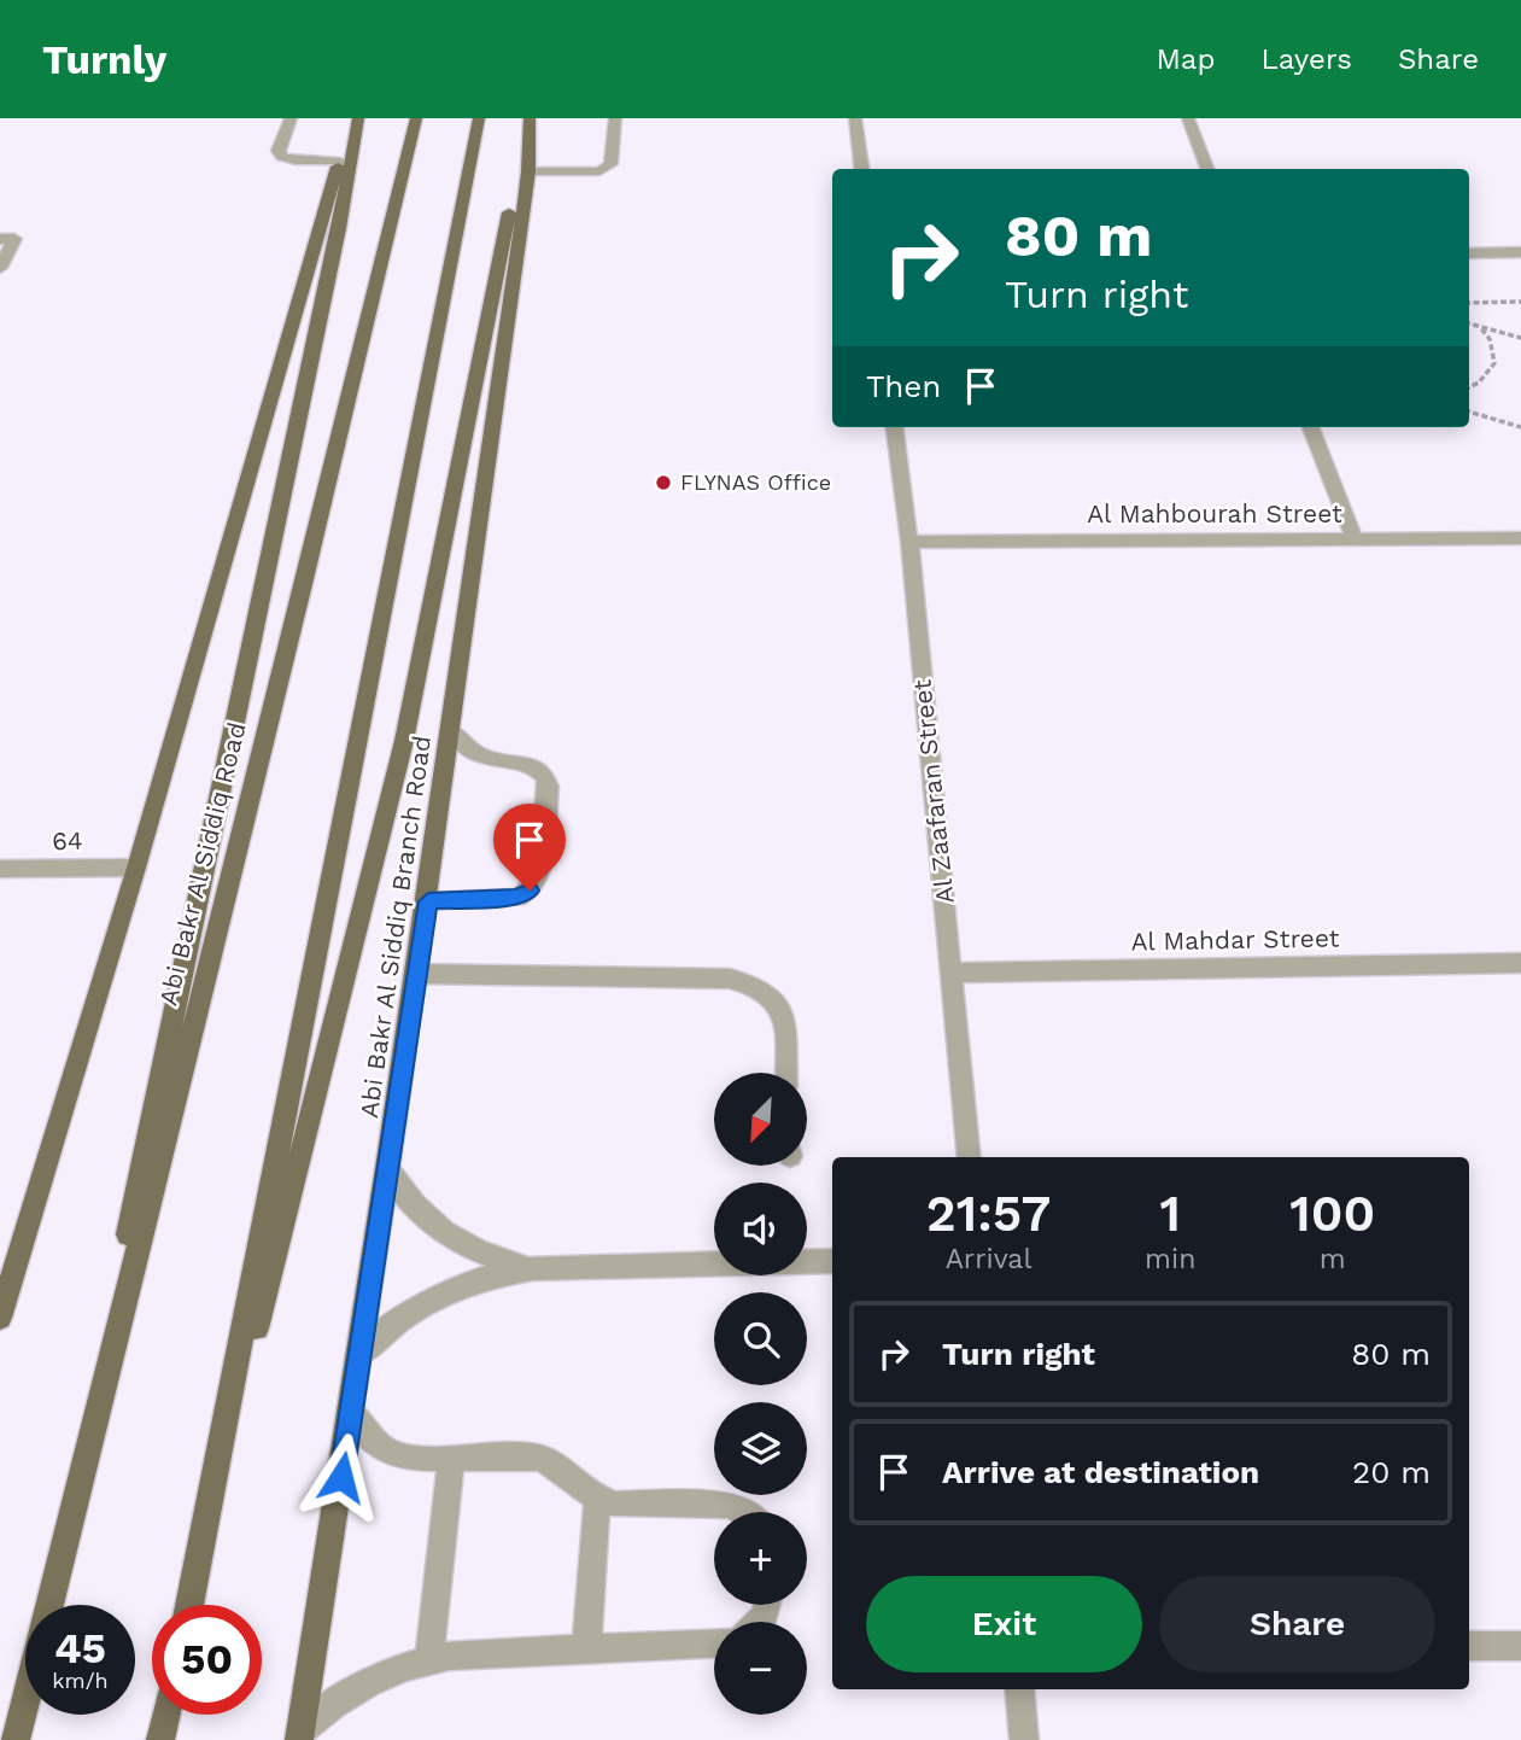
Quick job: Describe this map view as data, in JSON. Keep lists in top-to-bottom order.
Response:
{
  "streets": {
    "main road": ["Abi Bakr Al Siddiq Road", "Abi Bakr Al Siddiq Branch Road"],
    "street": [
      "Al Mahbourah Street",
      "Al Zaafaran Street",
      "64",
      "Al Mahdar Street"
    ]
  },
  "crossings": [
    ["Al Mahbourah Street", "Al Zaafaran Street"],
    ["Al Zaafaran Street", "Al Mahdar Street"]
  ],
  "places": ["FLYNAS Office"],
  "north": "bottom left",
  "page": {
    "header": "Turnly",
    "nav": ["Map", "Layers", "Share"],
    "turn": ["80 m", "Turn right"],
    "then": "Then",
    "map_buttons": ["+", "−"],
    "eta": [
      "21:57",
      "Arrival",
      "1",
      "min",
      "100",
      "m"
    ],
    "list": [
      {
        "name": "Turn right",
        "value": "80 m"
      },
      {
        "name": "Arrive at destination",
        "value": "20 m"
      }
    ],
    "buttons": ["Exit", "Share"],
    "speed": "45 km/h",
    "limit": "50"
  }
}
